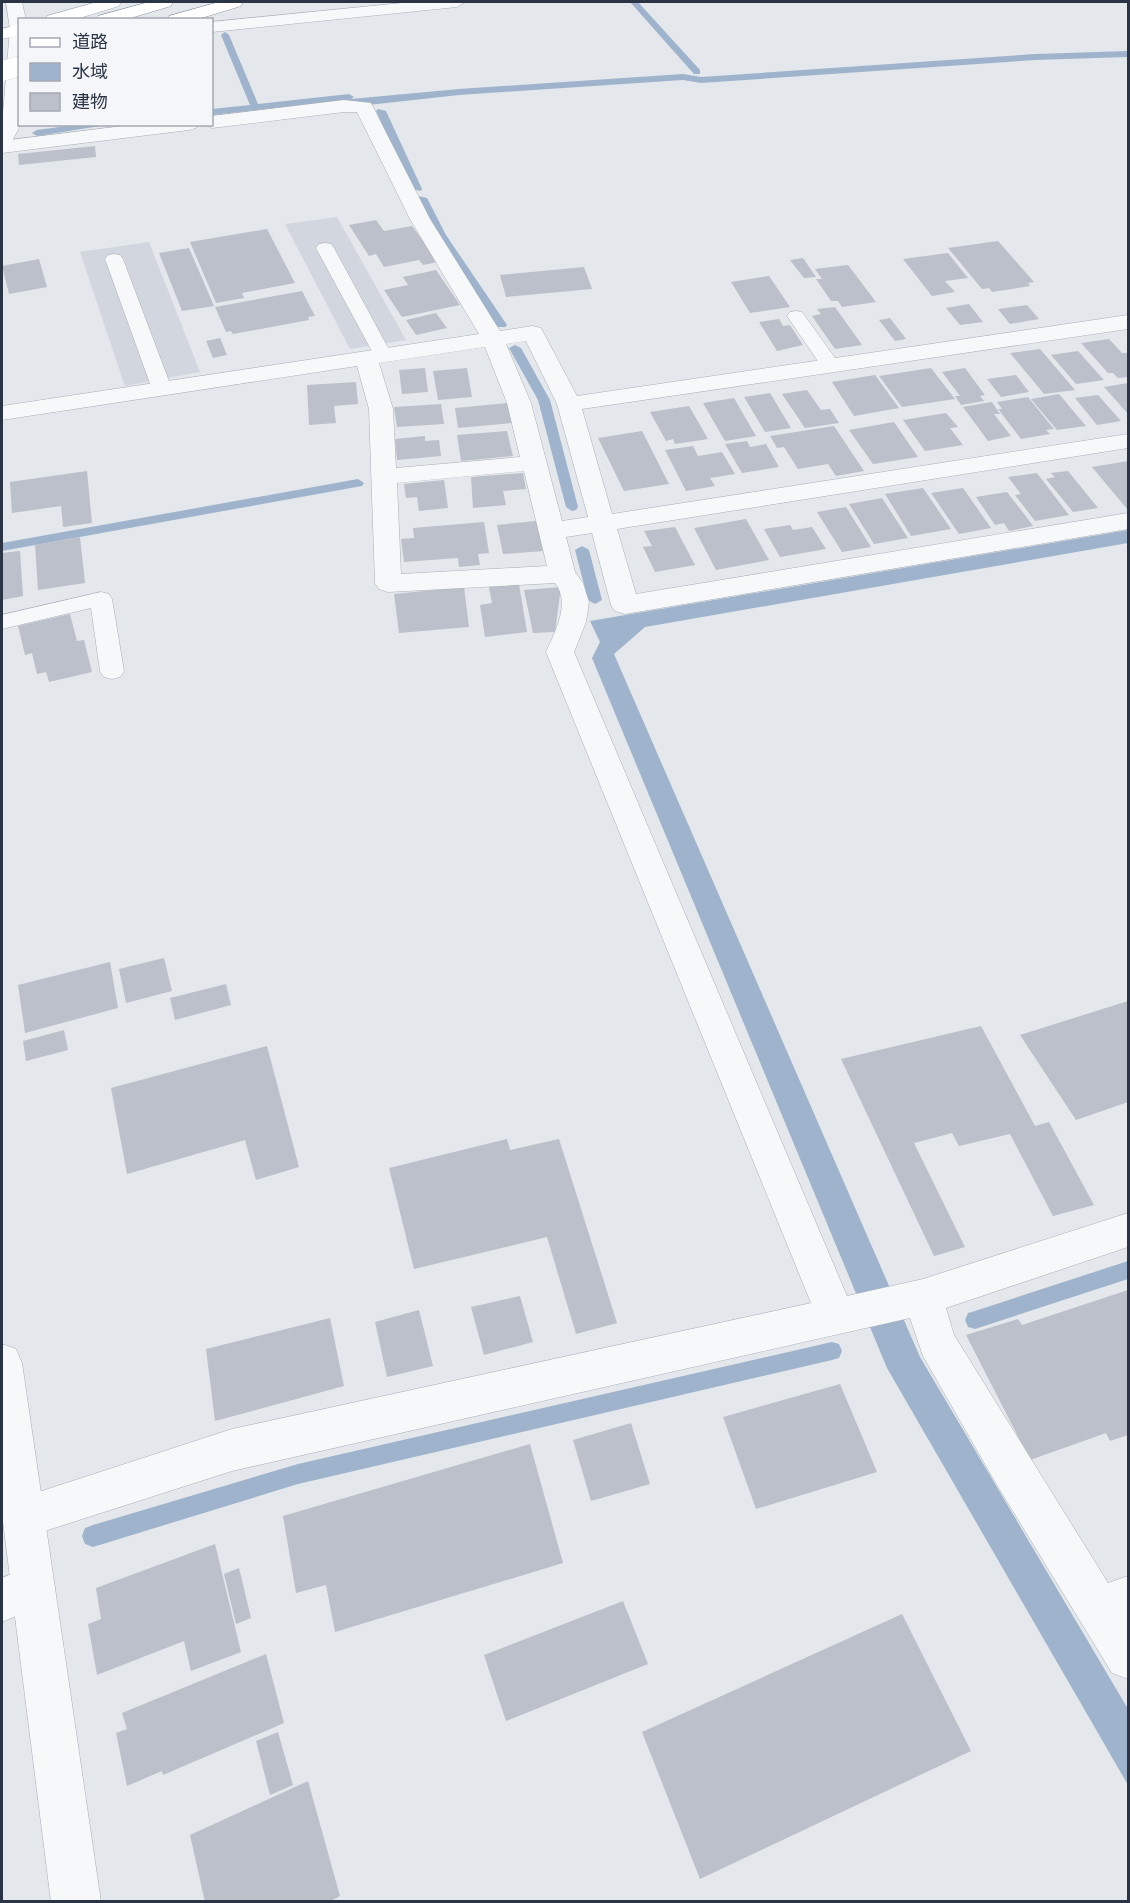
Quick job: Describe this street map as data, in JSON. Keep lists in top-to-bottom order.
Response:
{
  "legend": ["道路", "水域", "建物"]
}
